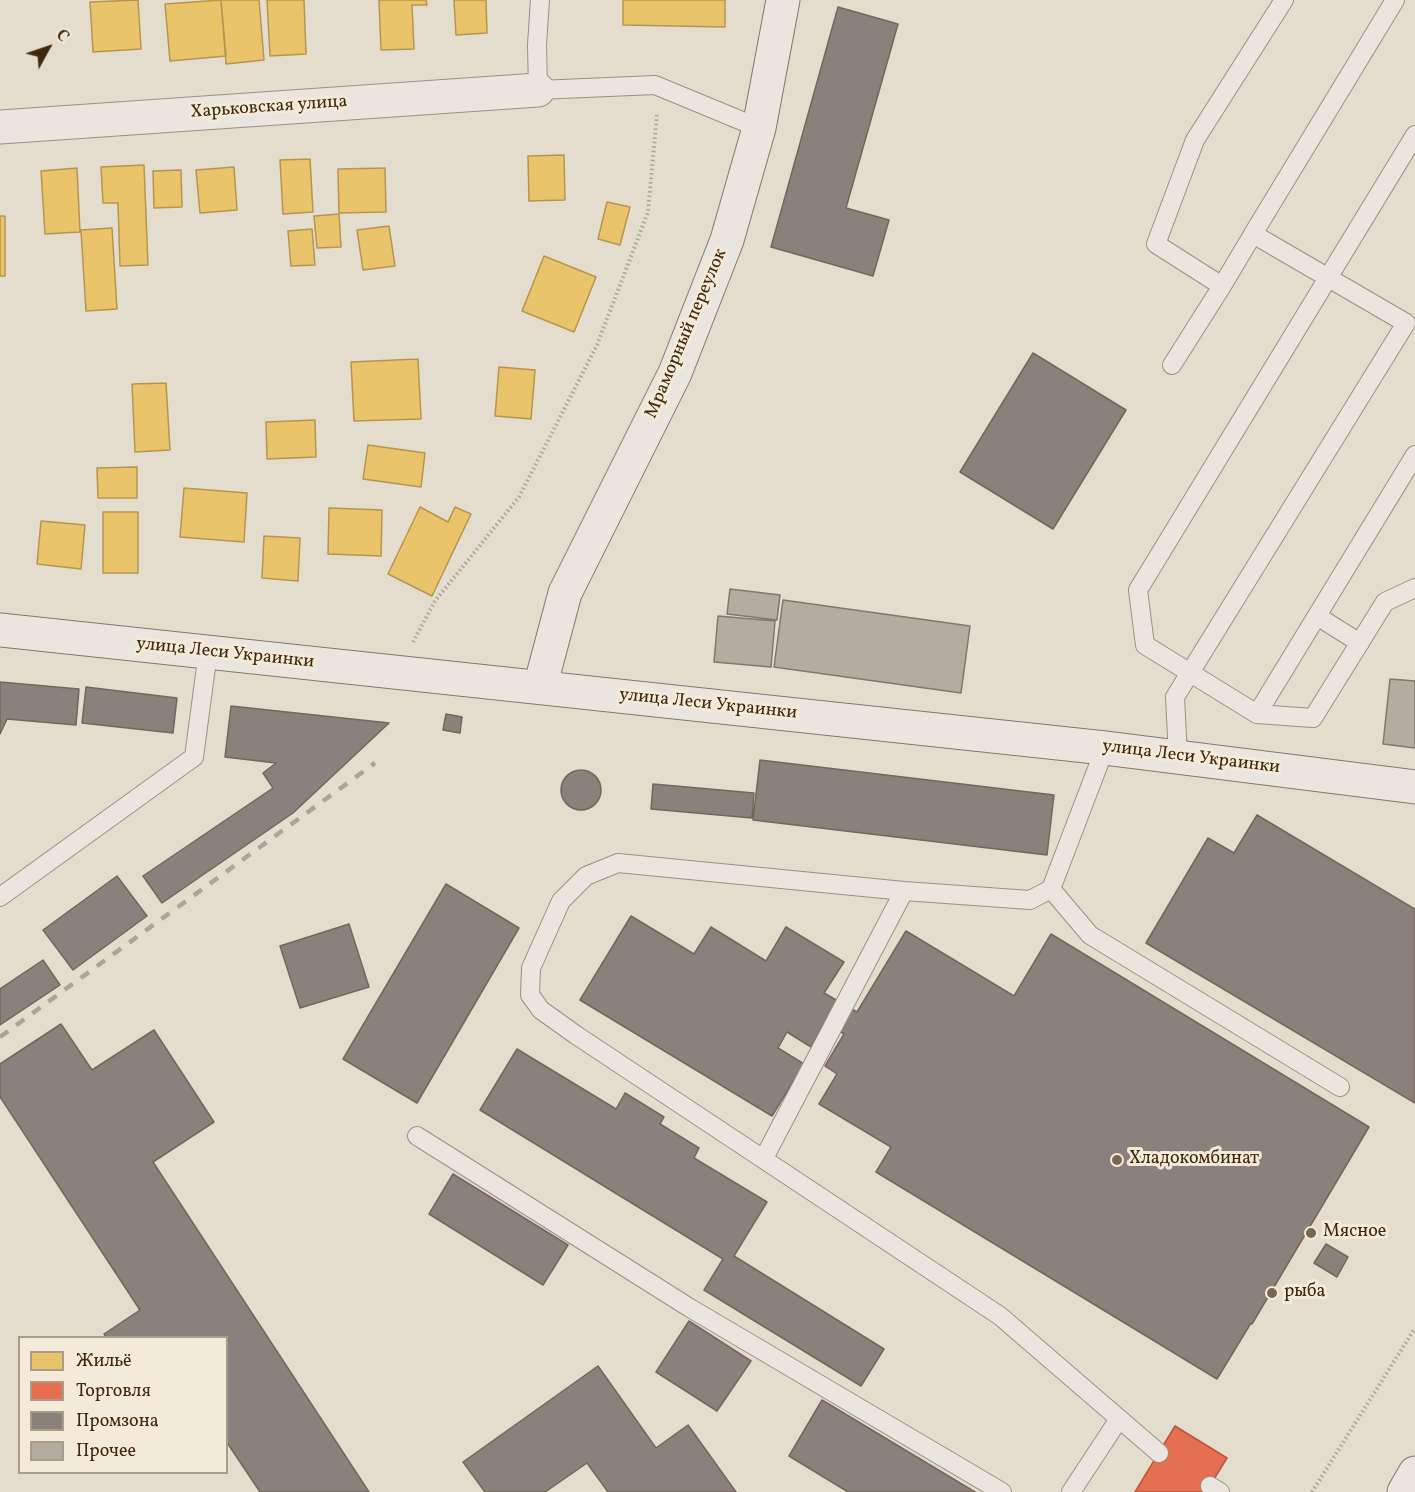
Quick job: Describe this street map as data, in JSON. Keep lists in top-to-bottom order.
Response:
{
  "streets": {
    "main road": ["Харьковская улица", "Мраморный переулок", "улица Леси Украинки"]
  },
  "crossings": [
    ["Мраморный переулок", "улица Леси Украинки"]
  ],
  "places": ["Хладокомбинат", "Мясное", "рыба"],
  "legend": [
    "Жильё",
    "Торговля",
    "Промзона",
    "Прочее"
  ],
  "north": "top right"
}
